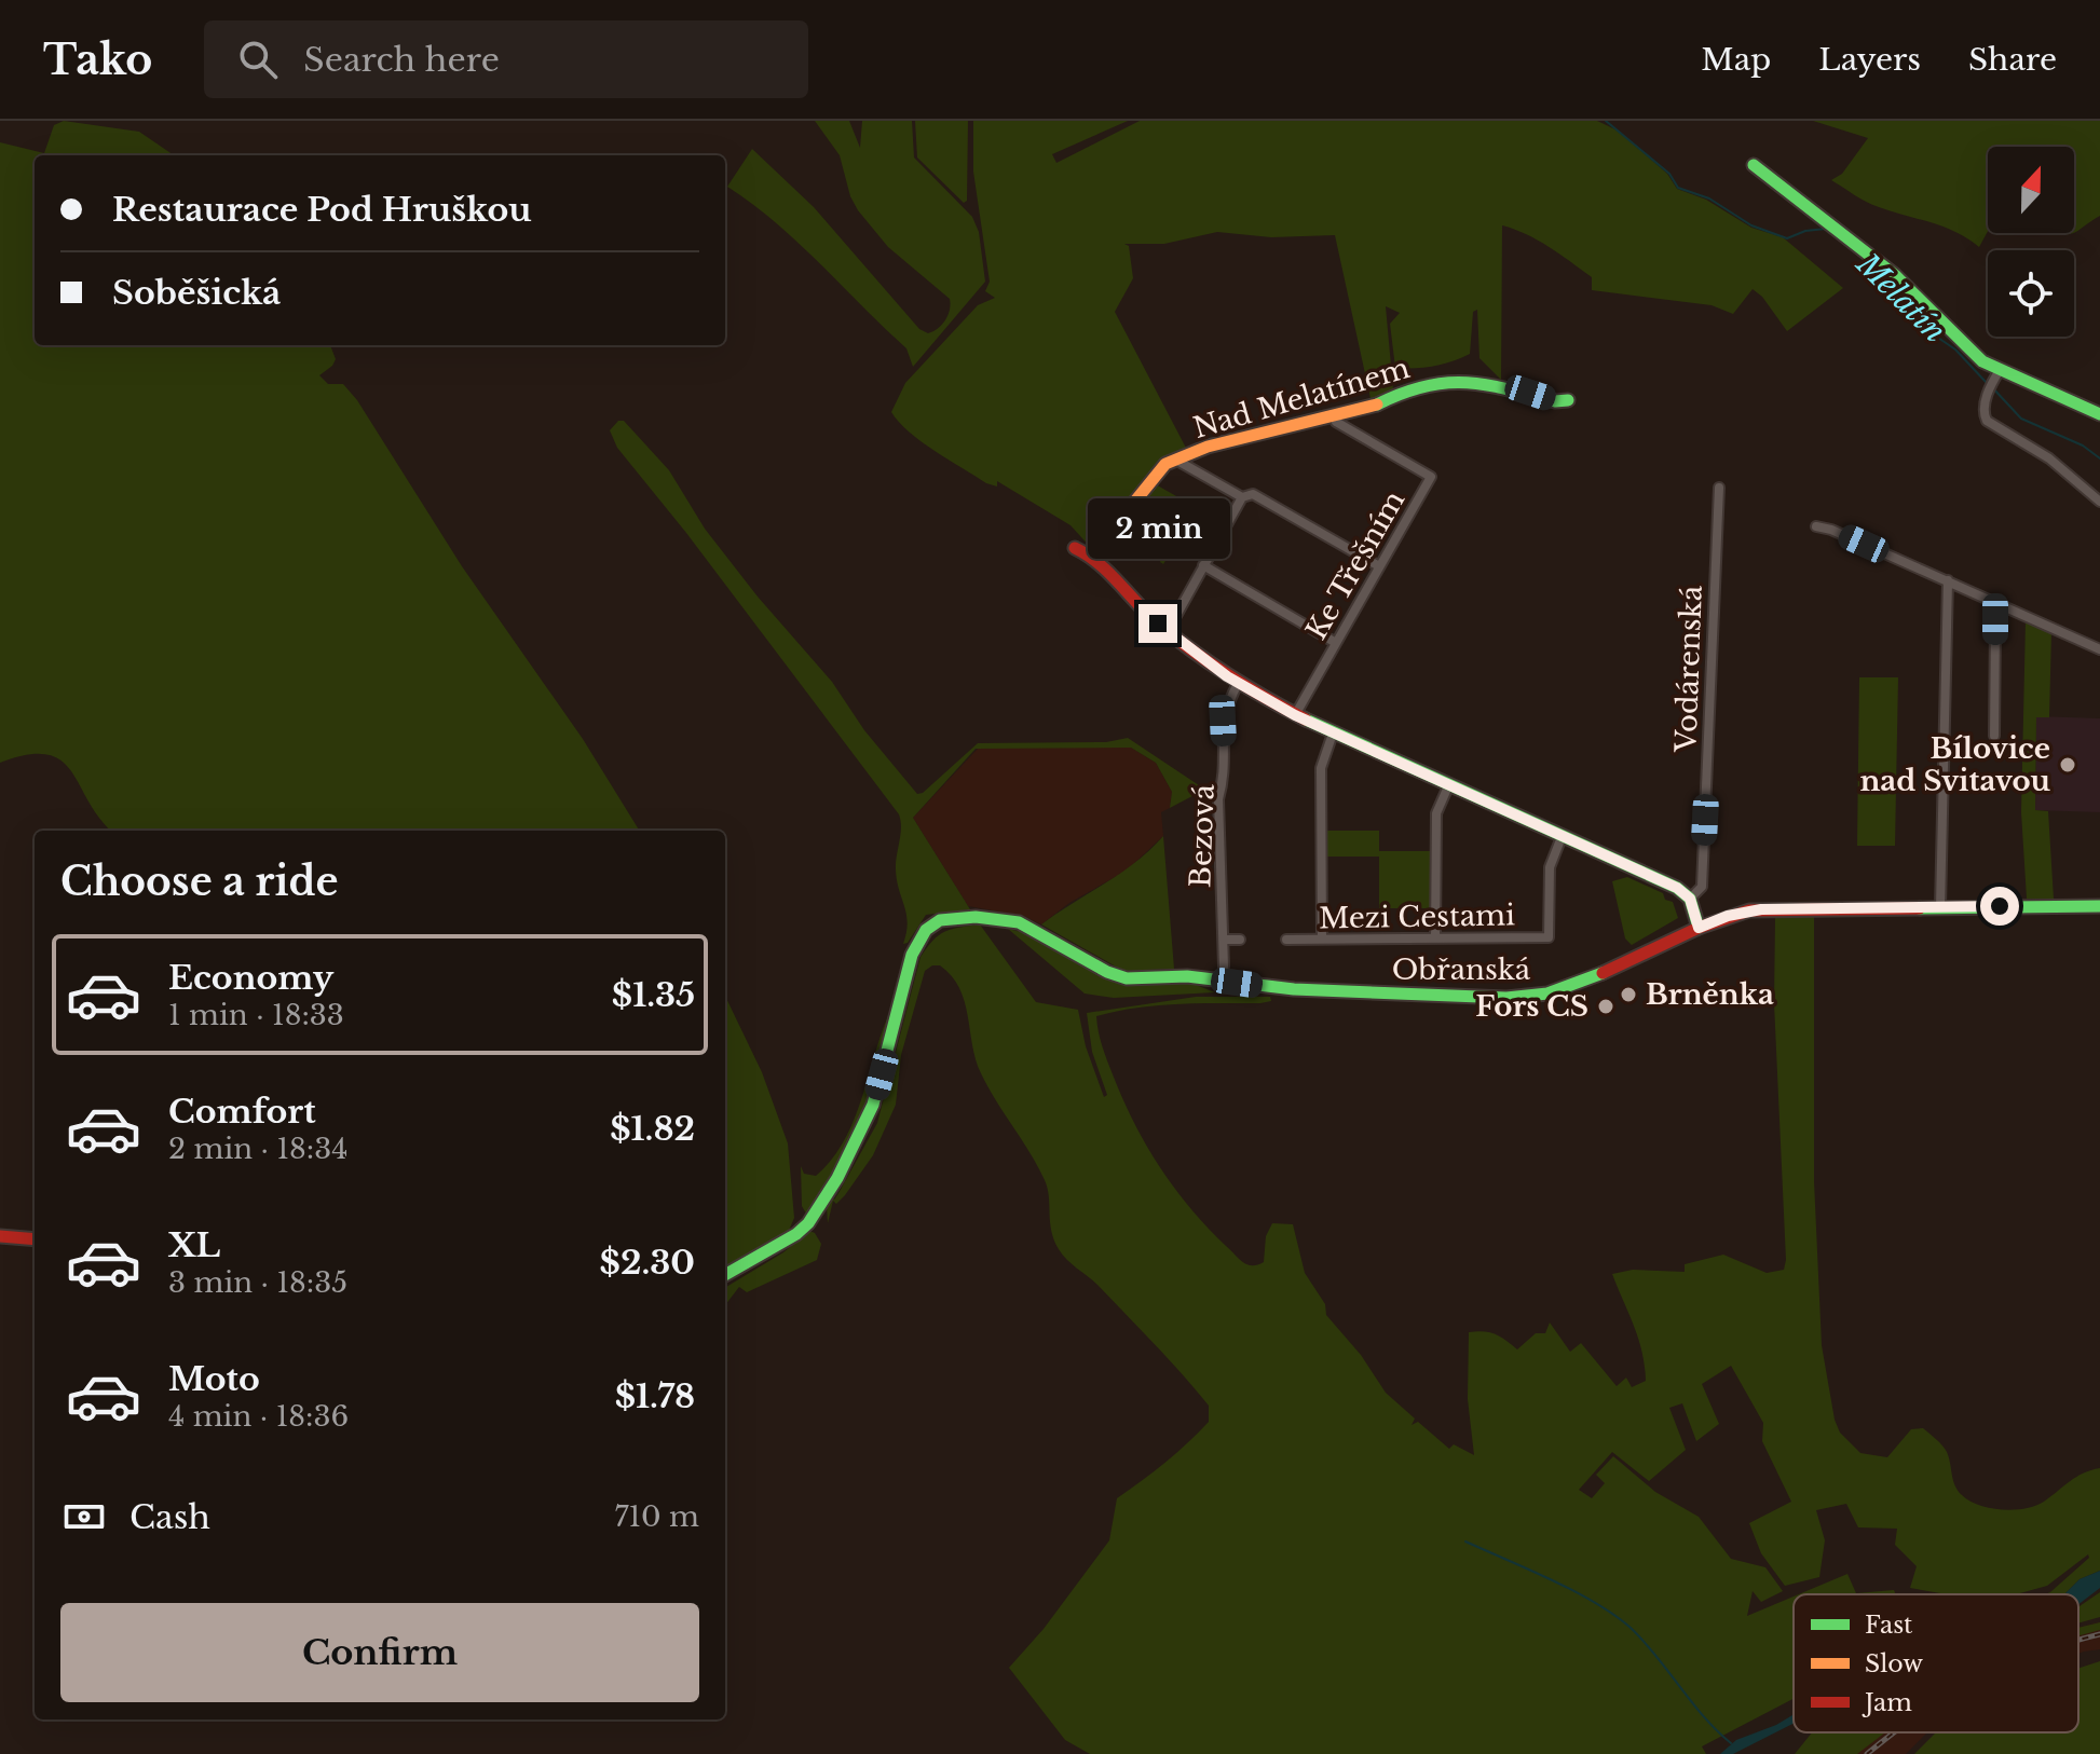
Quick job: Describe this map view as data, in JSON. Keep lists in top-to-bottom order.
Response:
{
  "streets": {
    "street": [
      "Nad Melatínem",
      "Ke Třešním",
      "Vodárenská",
      "Bezová",
      "Mezi Cestami",
      "Obřanská"
    ]
  },
  "water": ["Melatín"],
  "places": ["Bílovice nad Svitavou", "Brněnka", "Fors CS"],
  "legend": ["Fast", "Slow", "Jam"],
  "north": "top",
  "page": {
    "header": "Tako",
    "search": "Search here",
    "nav": ["Map", "Layers", "Share"],
    "banner": ["Restaurace Pod Hruškou", "Soběšická"],
    "bubble": "2 min",
    "heading": "Choose a ride",
    "list": [
      {
        "name": "Economy",
        "note": "1 min · 18:33",
        "value": "$1.35"
      },
      {
        "name": "Comfort",
        "note": "2 min · 18:34",
        "value": "$1.82"
      },
      {
        "name": "XL",
        "note": "3 min · 18:35",
        "value": "$2.30"
      },
      {
        "name": "Moto",
        "note": "4 min · 18:36",
        "value": "$1.78"
      }
    ],
    "pay": ["Cash", "710 m"],
    "buttons": "Confirm"
  }
}
